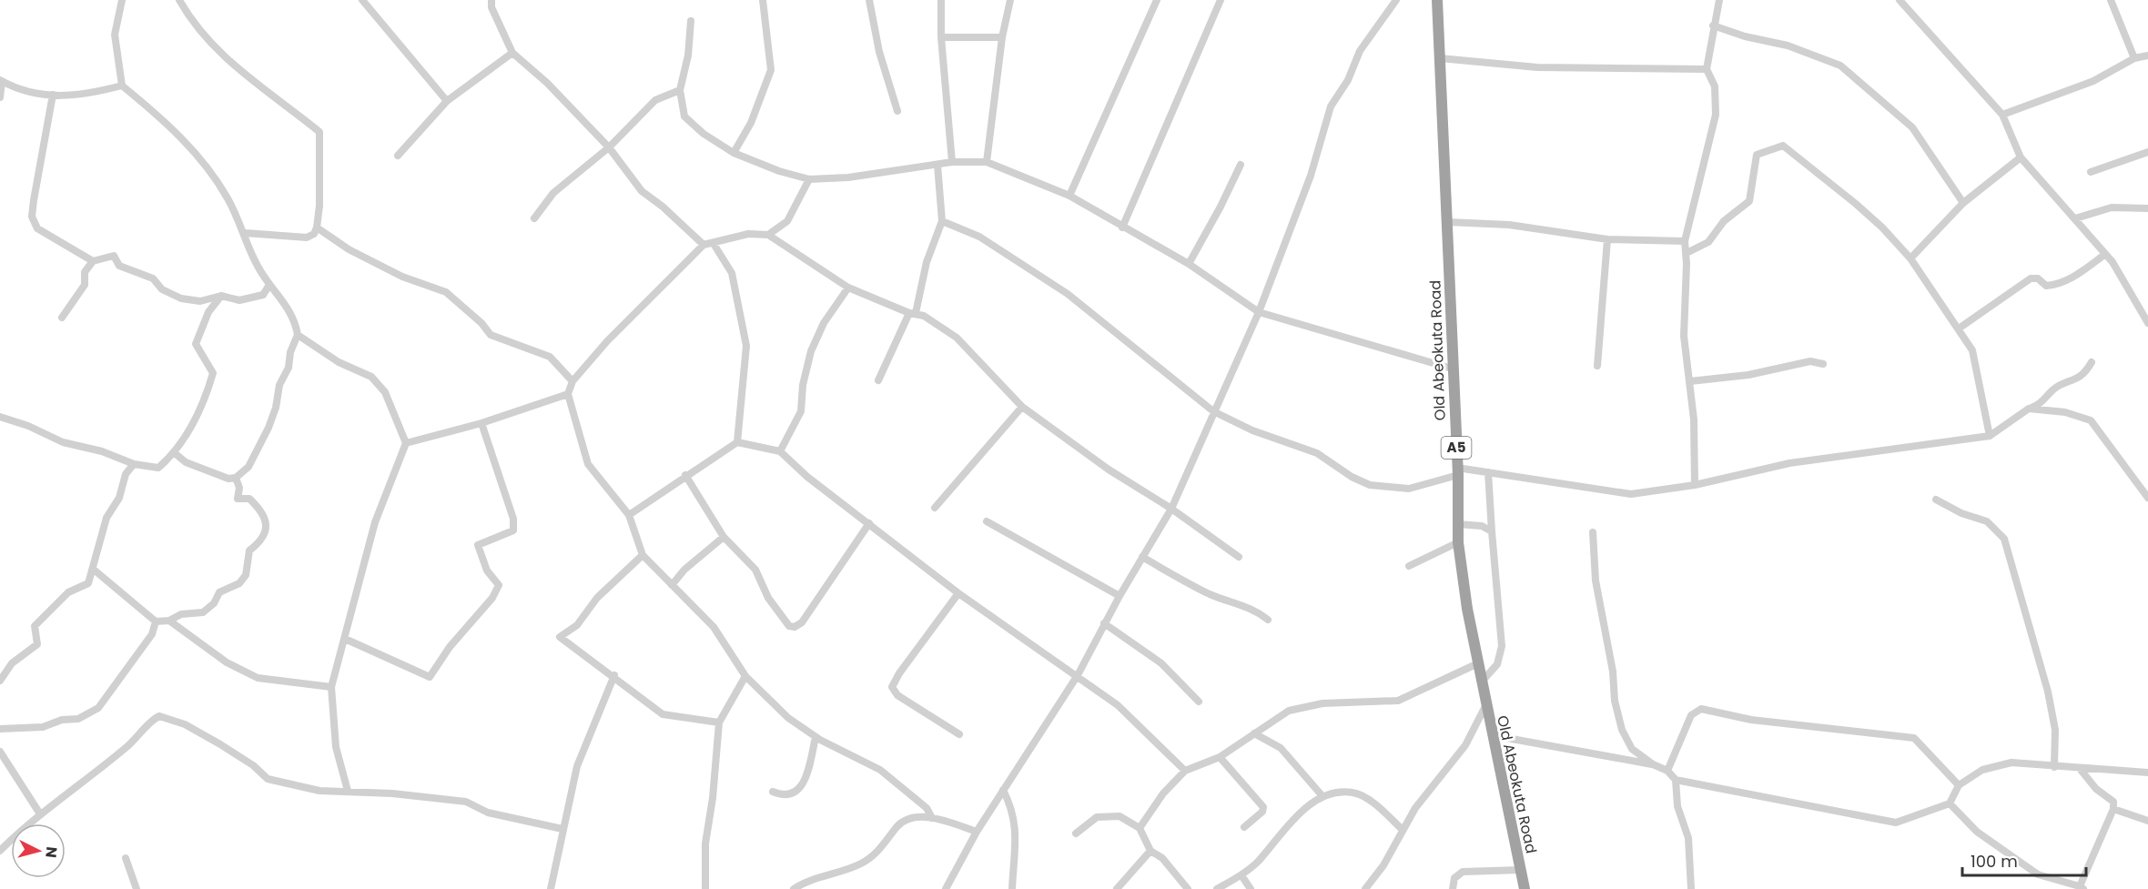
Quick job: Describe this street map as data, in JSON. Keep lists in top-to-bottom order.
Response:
{
  "streets": {
    "highway": ["Old Abeokuta Road", "A5"]
  },
  "scale_bar": "100 m",
  "north": "right"
}
